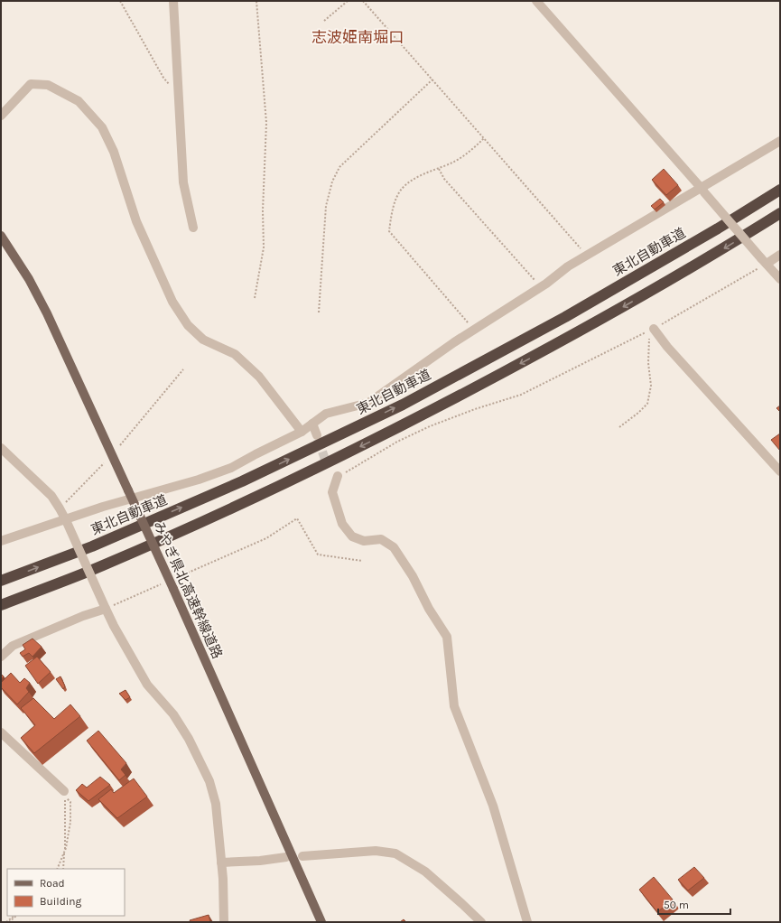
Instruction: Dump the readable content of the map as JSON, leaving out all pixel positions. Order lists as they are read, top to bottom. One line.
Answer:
{"streets":{"highway":["東北自動車道"],"main road":["みやぎ県北高速幹線道路"]},"districts":["志波姫南堀口"],"legend":["Road","Building"],"scale_bar":"50 m"}
